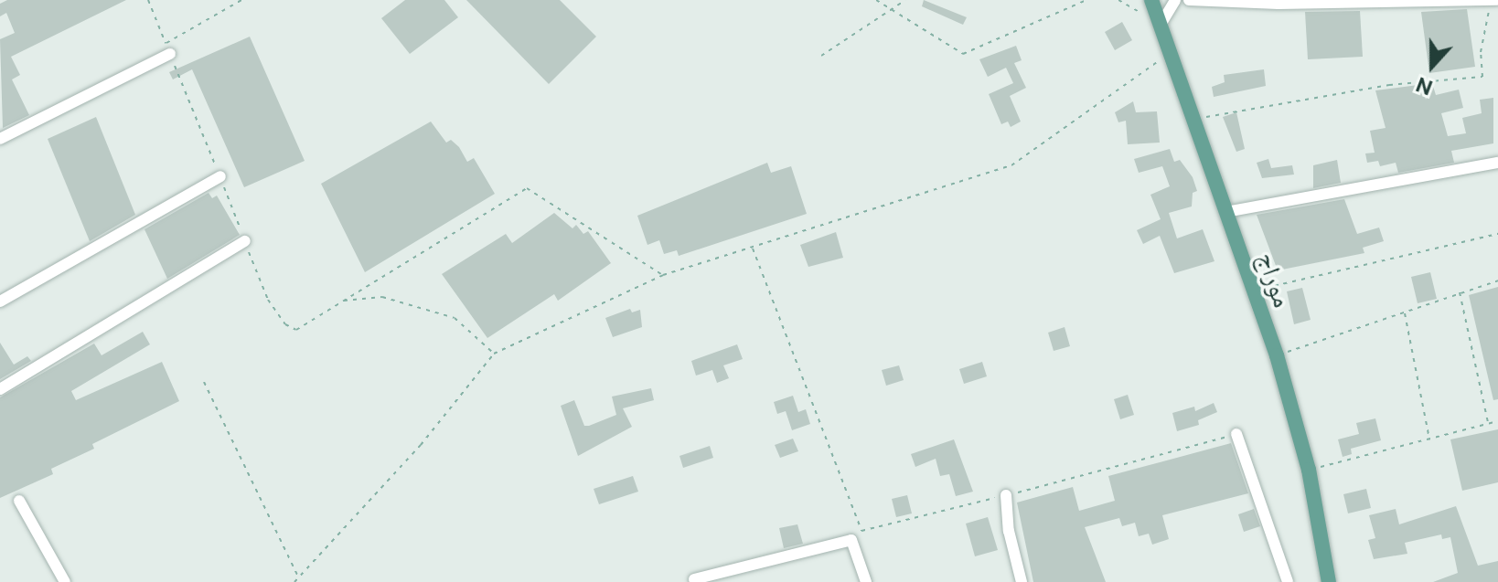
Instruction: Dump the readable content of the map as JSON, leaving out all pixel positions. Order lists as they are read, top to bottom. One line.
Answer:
{"streets":{"main road":["موراج"]},"north":"bottom"}
